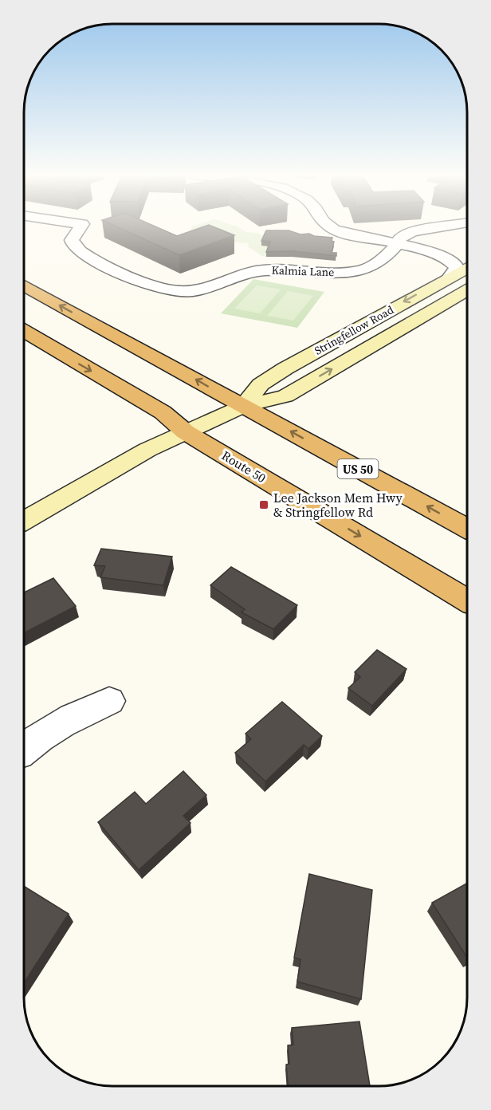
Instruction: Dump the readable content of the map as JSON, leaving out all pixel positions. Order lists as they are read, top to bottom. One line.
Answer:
{"streets":{"highway":["Route 50","US 50"],"main road":["Stringfellow Road"],"street":["Kalmia Lane"]},"crossings":[["Stringfellow Road","Route 50"],["Stringfellow Road","US 50"]],"places":{"transit":["Lee Jackson Mem Hwy & Stringfellow Rd"]}}
